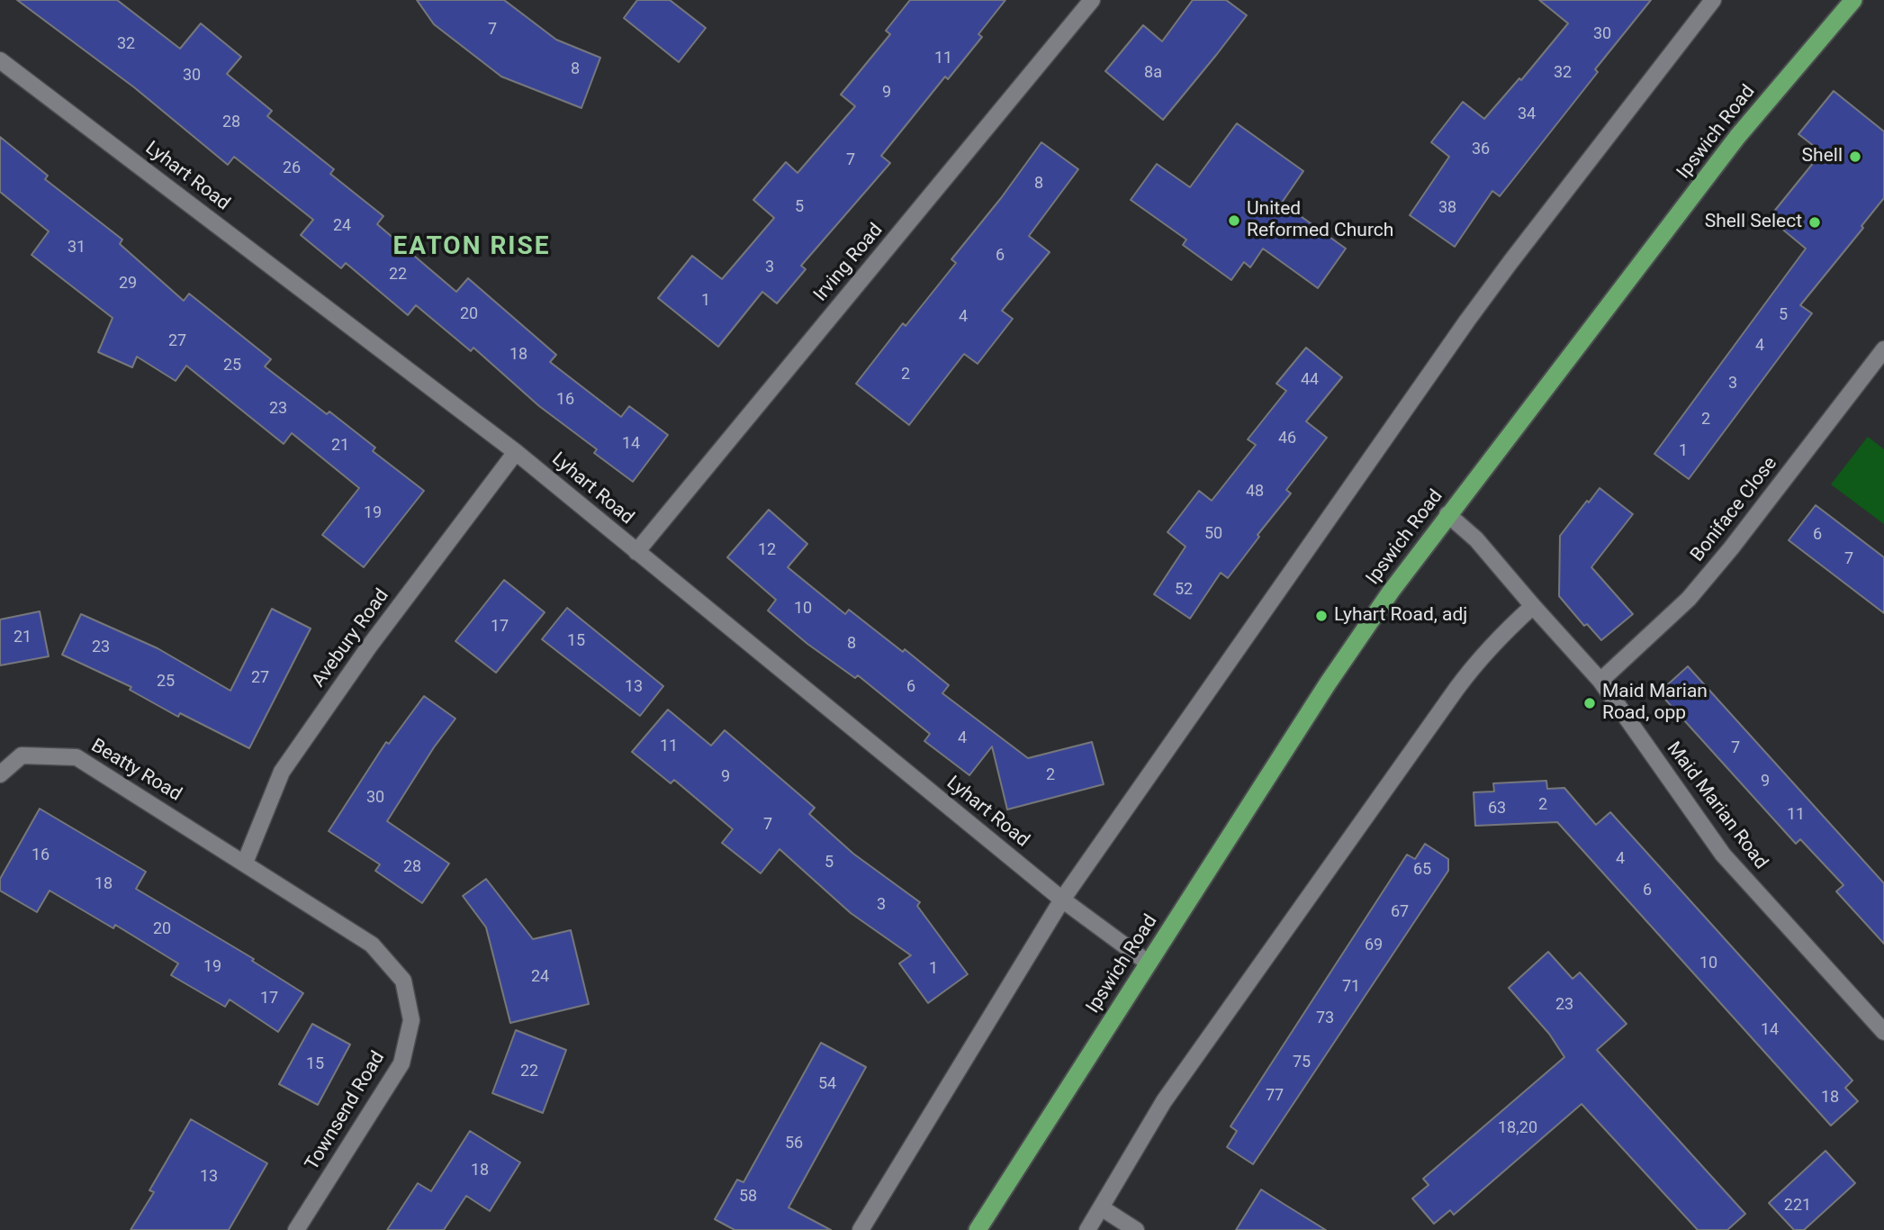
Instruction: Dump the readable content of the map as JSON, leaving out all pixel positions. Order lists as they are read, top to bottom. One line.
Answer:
{"streets":{"highway":["Ipswich Road"],"street":["Lyhart Road","Irving Road","Boniface Close","Avebury Road","Beatty Road","Maid Marian Road","Townsend Road"]},"crossings":[["Ipswich Road","Lyhart Road"],["Ipswich Road","Maid Marian Road"],["Lyhart Road","Irving Road"],["Lyhart Road","Avebury Road"],["Boniface Close","Maid Marian Road"],["Avebury Road","Beatty Road"],["Avebury Road","Townsend Road"],["Beatty Road","Townsend Road"]],"districts":["EATON RISE"],"places":["Shell","United Reformed Church","Shell Select","Lyhart Road, adj","Maid Marian Road, opp"],"house_numbers":["7","30","32","11","8","8a","32","30","9","34","28","36","7","26","8","5","38","24","31","6","3","22","29","1","20","5","4","27","4","18","25","2","44","3","16","23","2","46","14","21","1","48","19","50","6","12","7","52","10","17","21","15","8","23","27","25","13","6","4","11","7","2","9","9","30","2","63","11","7","16","4","5","28","65","18","6","3","67","20","69","10","19","1","24","71","17","23","73","14","75","15","22","54","77","18","18,20","56","18","13","58","221"]}
